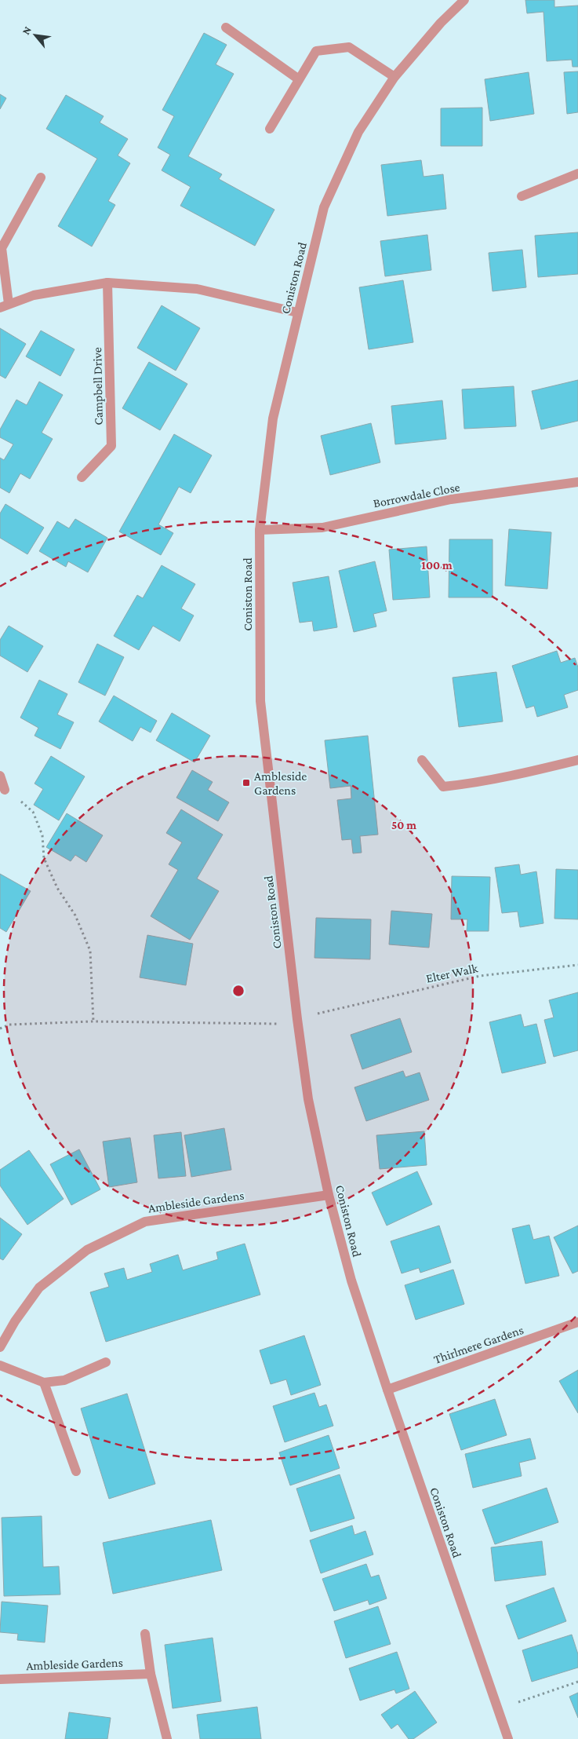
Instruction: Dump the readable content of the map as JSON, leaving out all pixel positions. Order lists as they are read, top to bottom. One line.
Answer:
{"streets":{"street":["Coniston Road","Campbell Drive","Borrowdale Close","Ambleside Gardens","Thirlmere Gardens"],"path":["Elter Walk"]},"crossings":[["Coniston Road","Borrowdale Close"],["Coniston Road","Ambleside Gardens"],["Coniston Road","Thirlmere Gardens"]],"places":{"transit":["Ambleside Gardens"]},"north":"top left","rings":["100 m","50 m"]}
